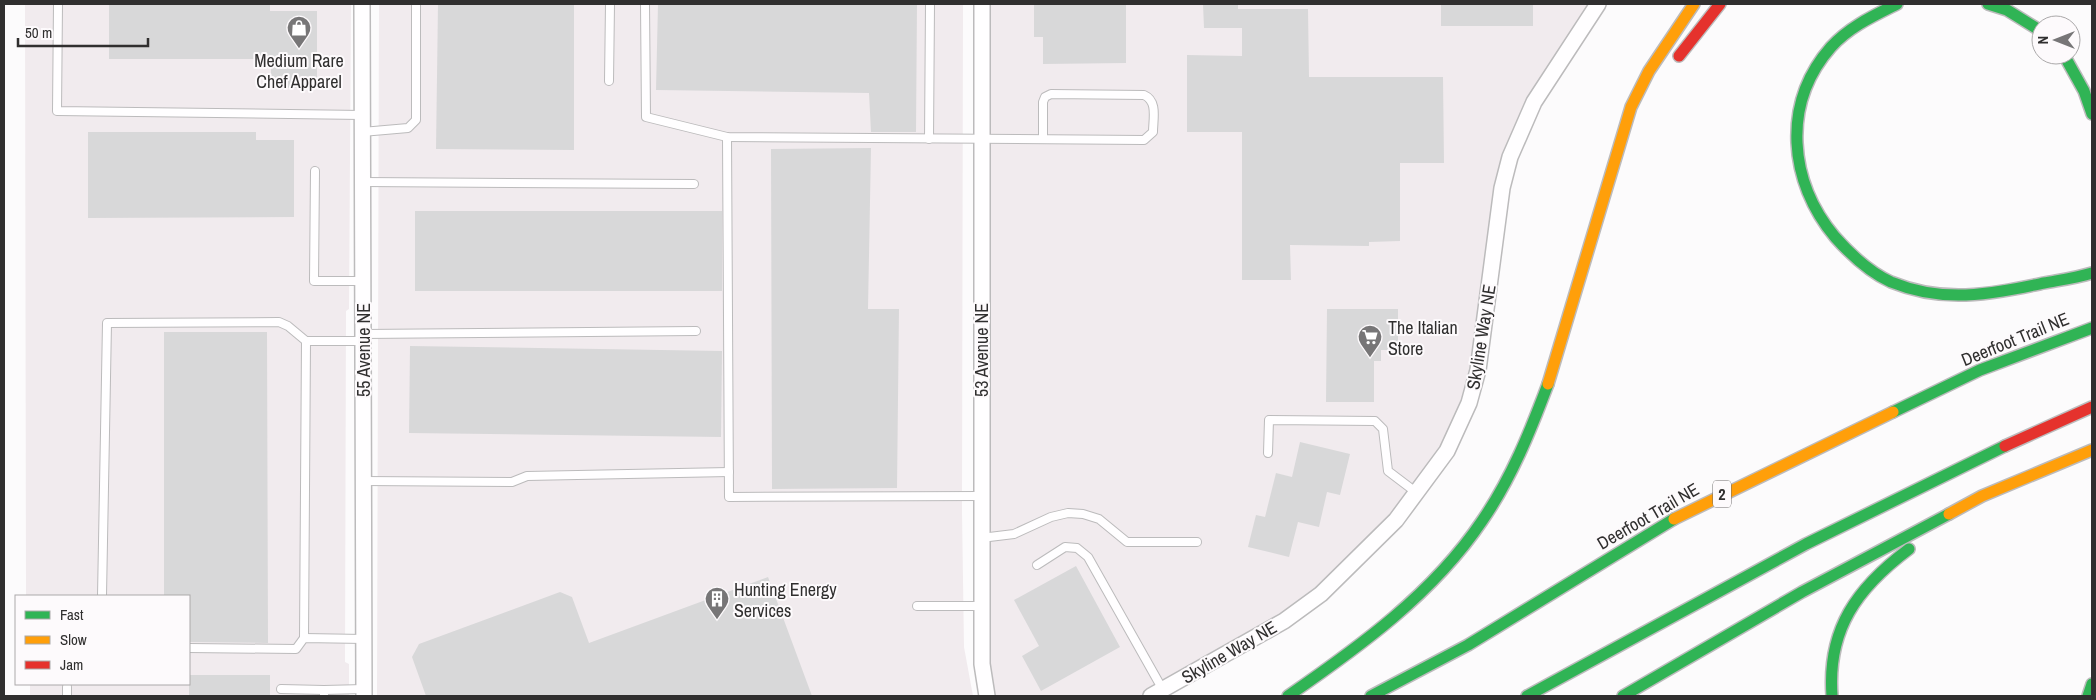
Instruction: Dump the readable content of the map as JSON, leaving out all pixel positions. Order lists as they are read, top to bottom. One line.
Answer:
{"streets":{"highway":["Deerfoot Trail NE","2"],"street":["Skyline Way NE","55 Avenue NE","53 Avenue NE"]},"places":{"shop":["Medium Rare Chef Apparel"],"supermarket":["The Italian Store"],"building":["Hunting Energy Services"]},"legend":["Fast","Slow","Jam"],"scale_bar":"50 m","north":"left"}
